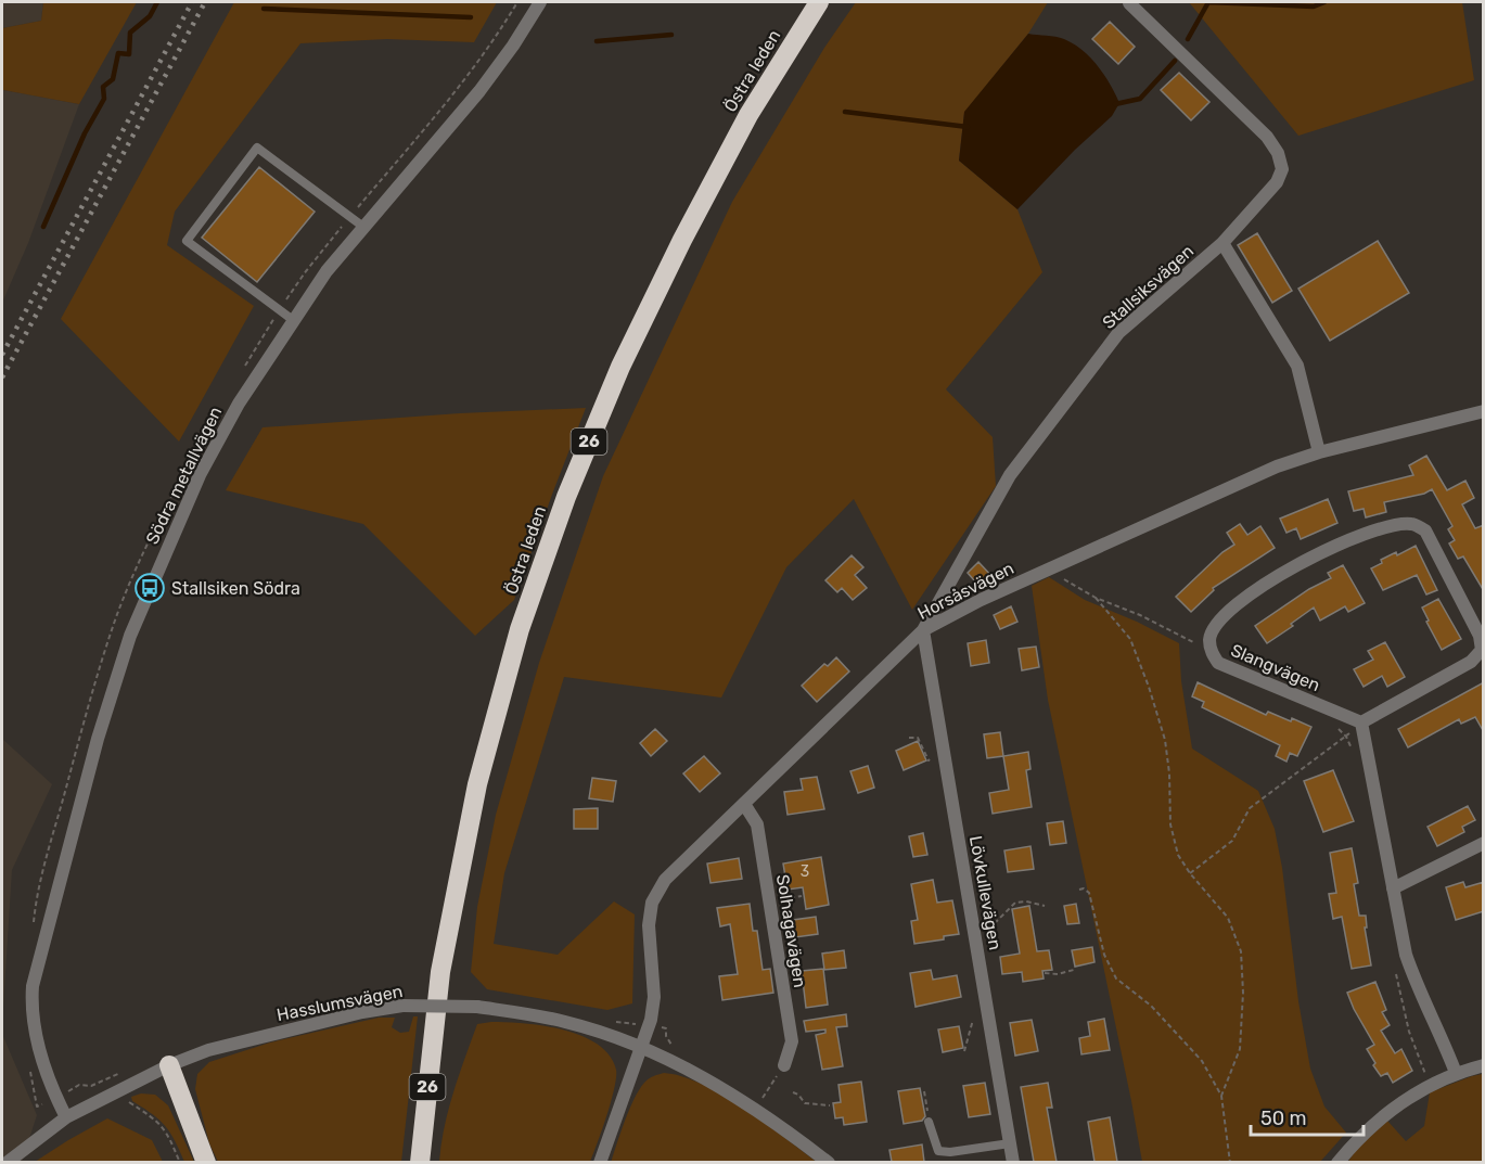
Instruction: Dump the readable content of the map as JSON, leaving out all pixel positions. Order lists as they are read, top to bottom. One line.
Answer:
{"streets":{"highway":["Östra leden","26"],"street":["Stallsiksvägen","Södra metallvägen","Horsåsvägen","Slangvägen","Lövkullevägen","Solhagavägen","Hasslumsvägen"]},"crossings":[["Stallsiksvägen","Horsåsvägen"],["Stallsiksvägen","Lövkullevägen"],["Södra metallvägen","Hasslumsvägen"],["Horsåsvägen","Lövkullevägen"],["Horsåsvägen","Solhagavägen"],["Horsåsvägen","Hasslumsvägen"]],"places":{"bus stop":["Stallsiken Södra"]},"house_numbers":["3"],"scale_bar":"50 m"}
